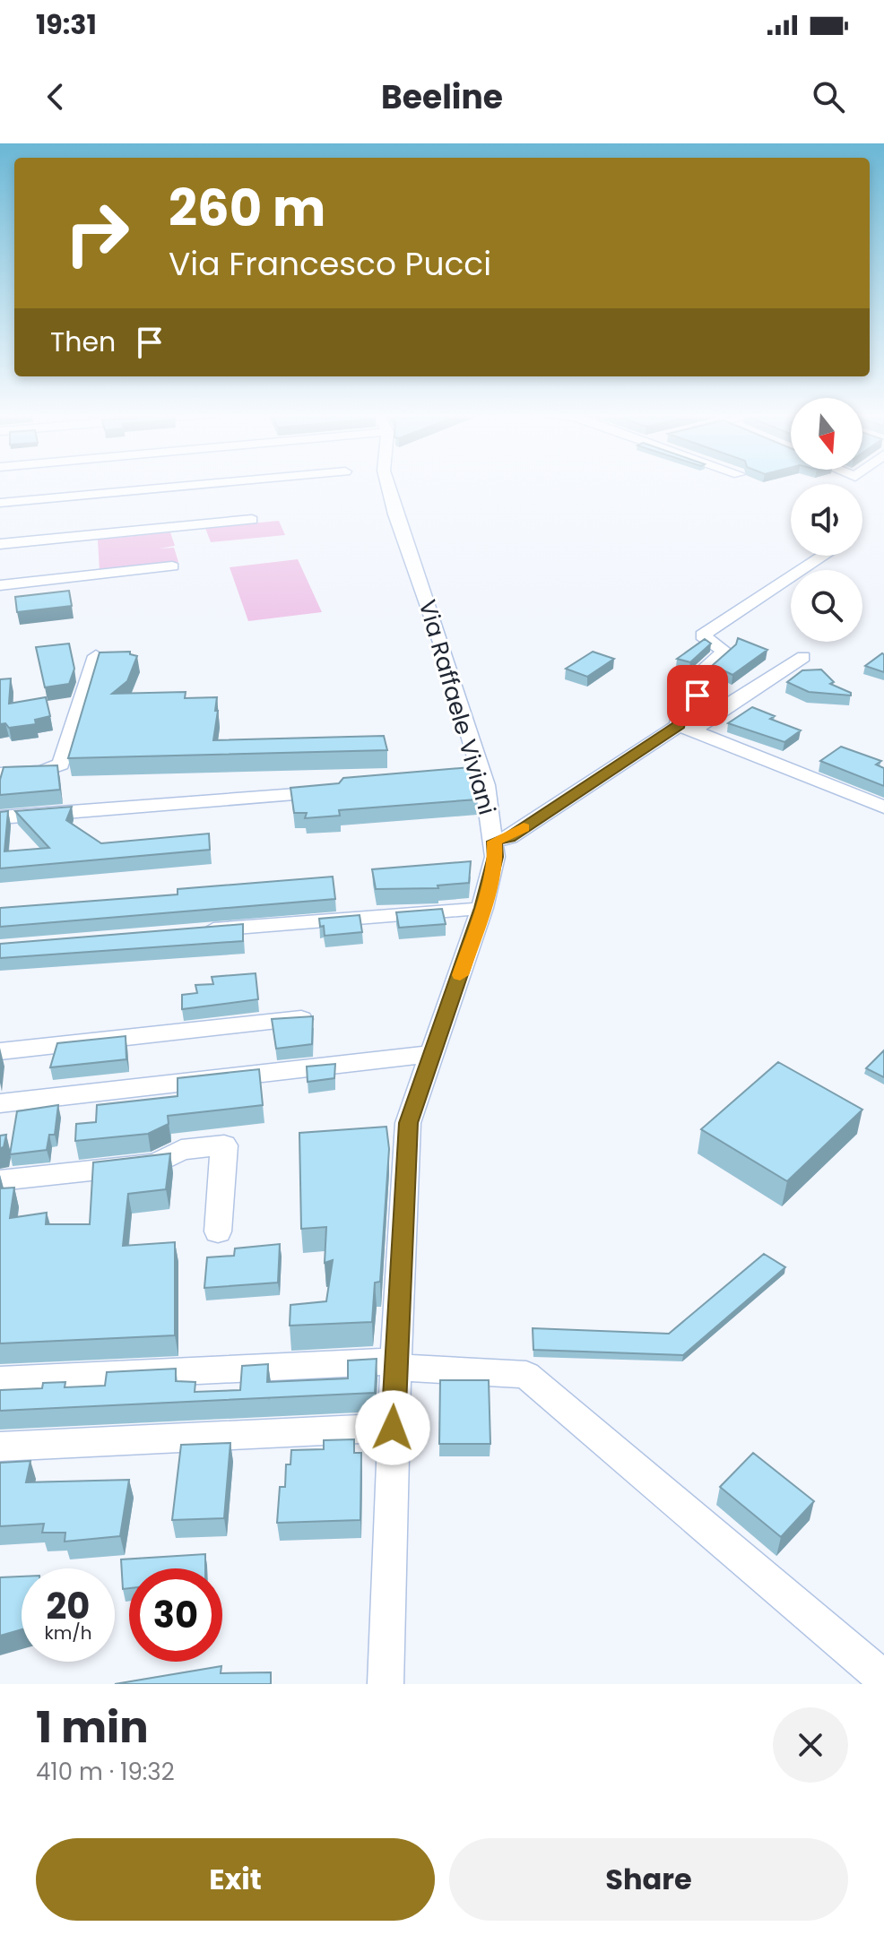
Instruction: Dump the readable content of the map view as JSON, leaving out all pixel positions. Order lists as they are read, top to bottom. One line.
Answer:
{"streets":{"street":["Via Raffaele Viviani"]},"north":"bottom","page":{"status":"19:31","header":"Beeline","turn":["260 m","Via Francesco Pucci"],"then":"Then","speed":"20 km/h","limit":"30","heading":["1 min","410 m · 19:32"],"buttons":["Exit","Share"]}}
